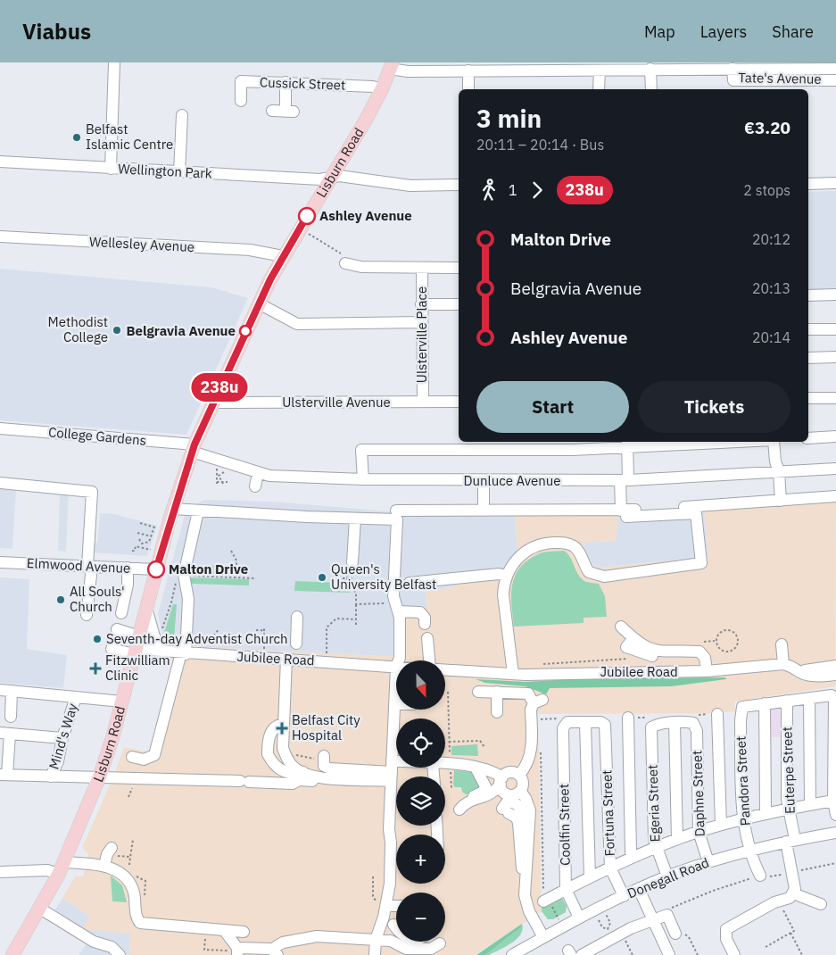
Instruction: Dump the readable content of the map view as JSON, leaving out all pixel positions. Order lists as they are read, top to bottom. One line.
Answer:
{"streets":{"main road":["Lisburn Road"],"street":["Tate's Avenue","Cussick Street","Wellington Park","Wellesley Avenue","Ulsterville Place","Ulsterville Avenue","College Gardens","Dunluce Avenue","Elmwood Avenue","Jubilee Road","Mind's Way","Euterpe Street","Pandora Street","Daphne Street","Egeria Street","Fortuna Street","Coolfin Street","Donegall Road"]},"crossings":[["Tate's Avenue","Lisburn Road"],["Cussick Street","Lisburn Road"],["Lisburn Road","Wellington Park"],["Lisburn Road","Wellesley Avenue"],["Lisburn Road","Ulsterville Avenue"],["Lisburn Road","College Gardens"],["Lisburn Road","Dunluce Avenue"],["Lisburn Road","Elmwood Avenue"],["Lisburn Road","Jubilee Road"],["Ulsterville Place","Ulsterville Avenue"],["College Gardens","Dunluce Avenue"],["Euterpe Street","Donegall Road"],["Pandora Street","Donegall Road"],["Daphne Street","Egeria Street"],["Daphne Street","Donegall Road"],["Egeria Street","Donegall Road"],["Fortuna Street","Donegall Road"],["Coolfin Street","Donegall Road"]],"places":{"other":["Belfast Islamic Centre","Ashley Avenue","Methodist College","Belgravia Avenue","Malton Drive","Queen's University Belfast","All Souls' Church","Seventh-day Adventist Church"],"health":["Fitzwilliam Clinic","Belfast City Hospital"]},"lines":["bus line 238u"],"north":"bottom","page":{"header":"Viabus","nav":["Map","Layers","Share"],"on_map":"238u","heading":["3 min","20:11 – 20:14 · Bus","€3.20"],"legs":["1","238u","2 stops"],"list":[{"name":"Malton Drive","value":"20:12"},{"name":"Belgravia Avenue","value":"20:13"},{"name":"Ashley Avenue","value":"20:14"}],"buttons":["Start","Tickets"],"map_buttons":["+","−"]}}
